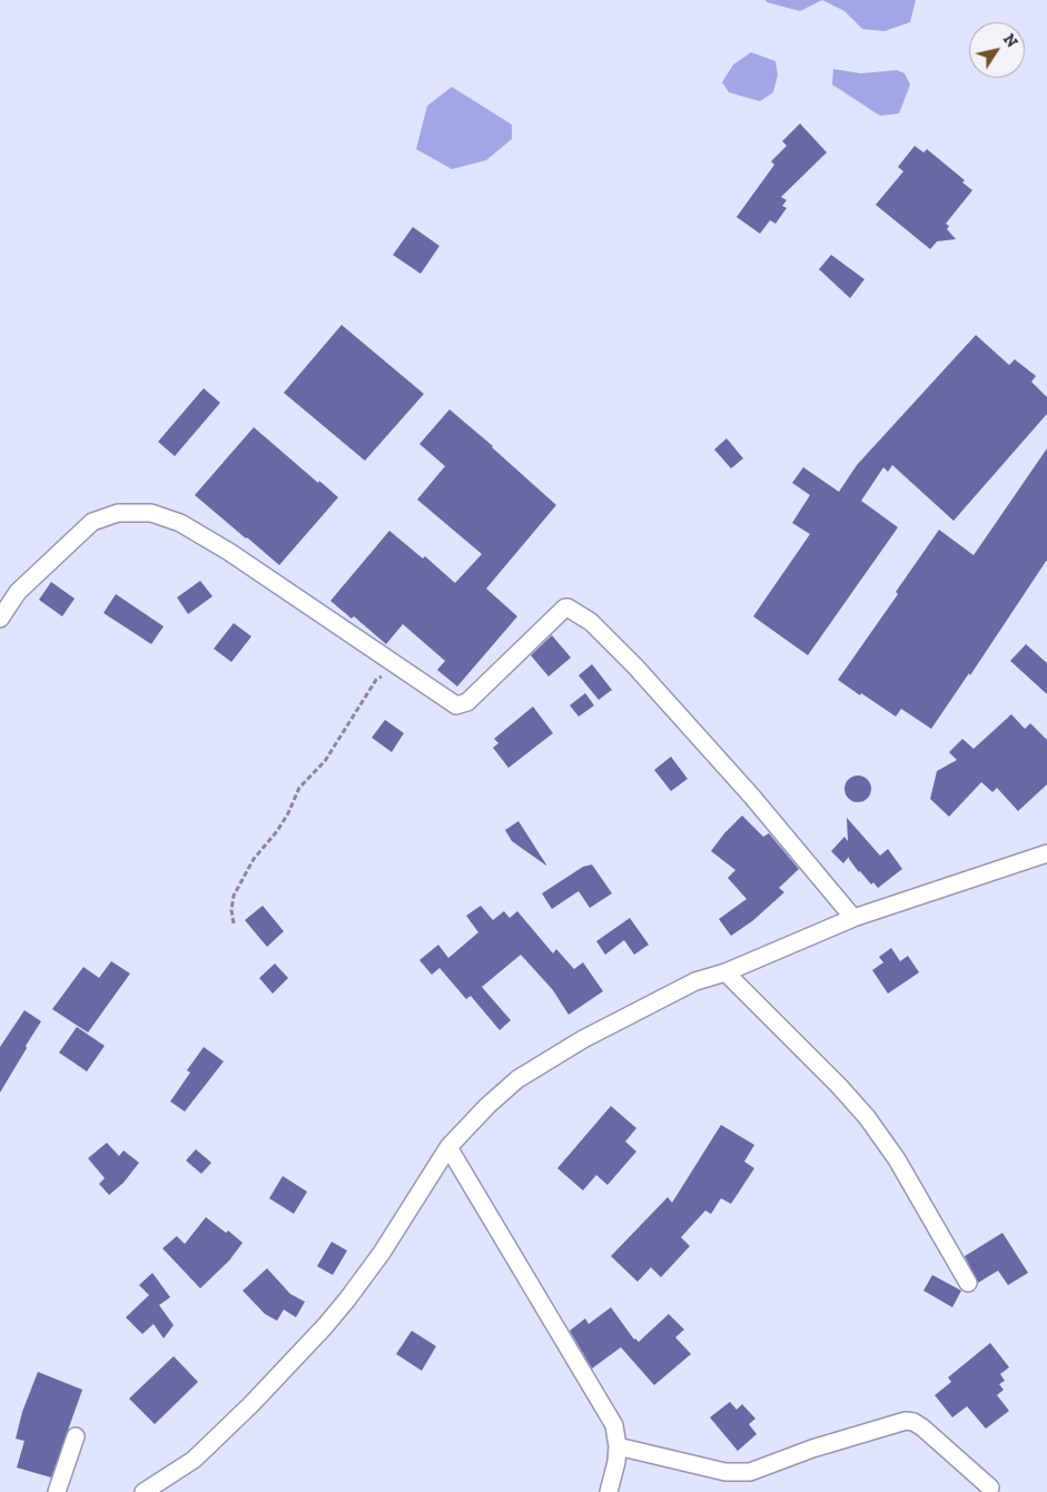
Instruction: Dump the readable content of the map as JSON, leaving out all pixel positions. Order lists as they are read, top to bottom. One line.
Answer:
{"north":"top right"}
